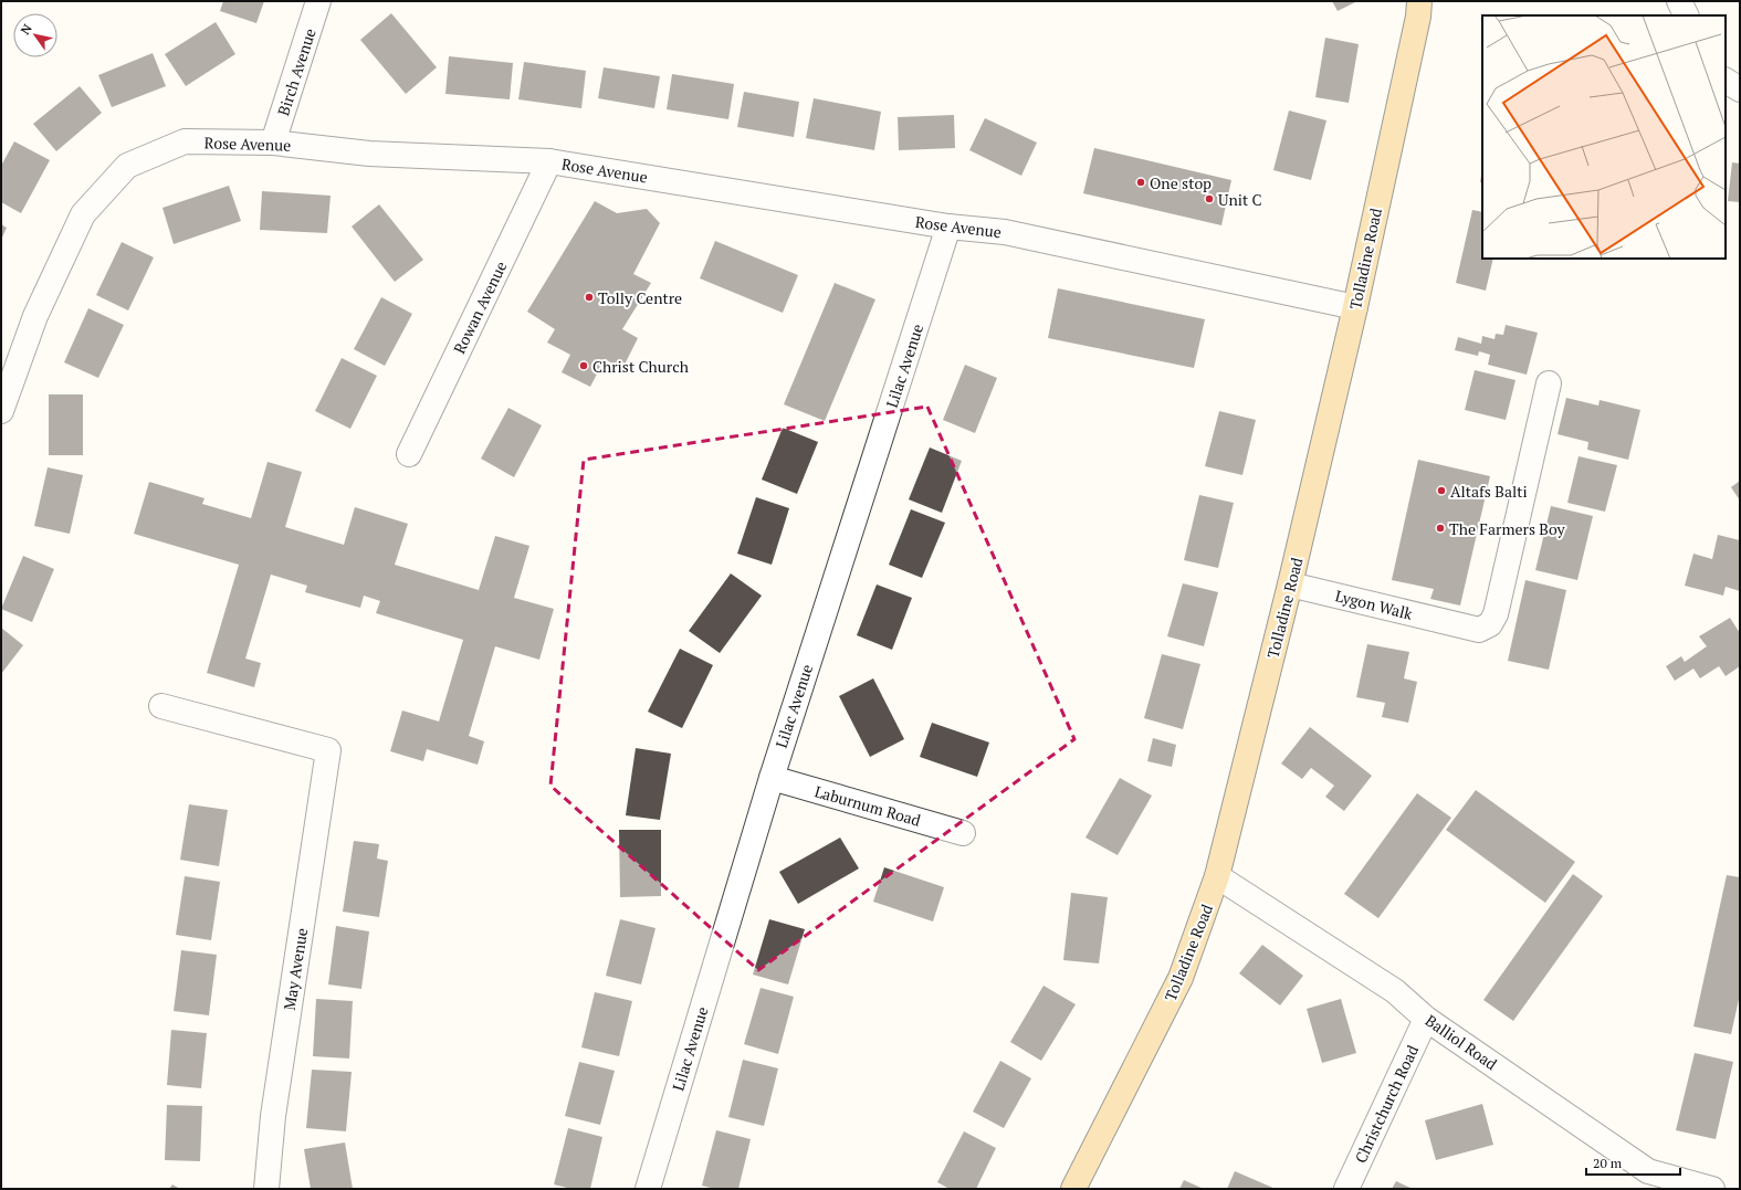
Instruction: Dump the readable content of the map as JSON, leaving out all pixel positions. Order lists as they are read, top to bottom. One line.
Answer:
{"streets":{"main road":["Tolladine Road"],"street":["Birch Avenue","Rose Avenue","Rowan Avenue","Lilac Avenue","Lygon Walk","Laburnum Road","May Avenue","Balliol Road","Christchurch Road"]},"crossings":[["Birch Avenue","Rose Avenue"],["Rose Avenue","Tolladine Road"],["Rose Avenue","Rowan Avenue"],["Rose Avenue","Lilac Avenue"],["Tolladine Road","Lygon Walk"],["Tolladine Road","Balliol Road"],["Lilac Avenue","Laburnum Road"],["Balliol Road","Christchurch Road"]],"places":["One stop","Unit C","Tolly Centre","Christ Church","Altafs Balti","The Farmers Boy"],"scale_bar":"20 m","north":"top left"}
